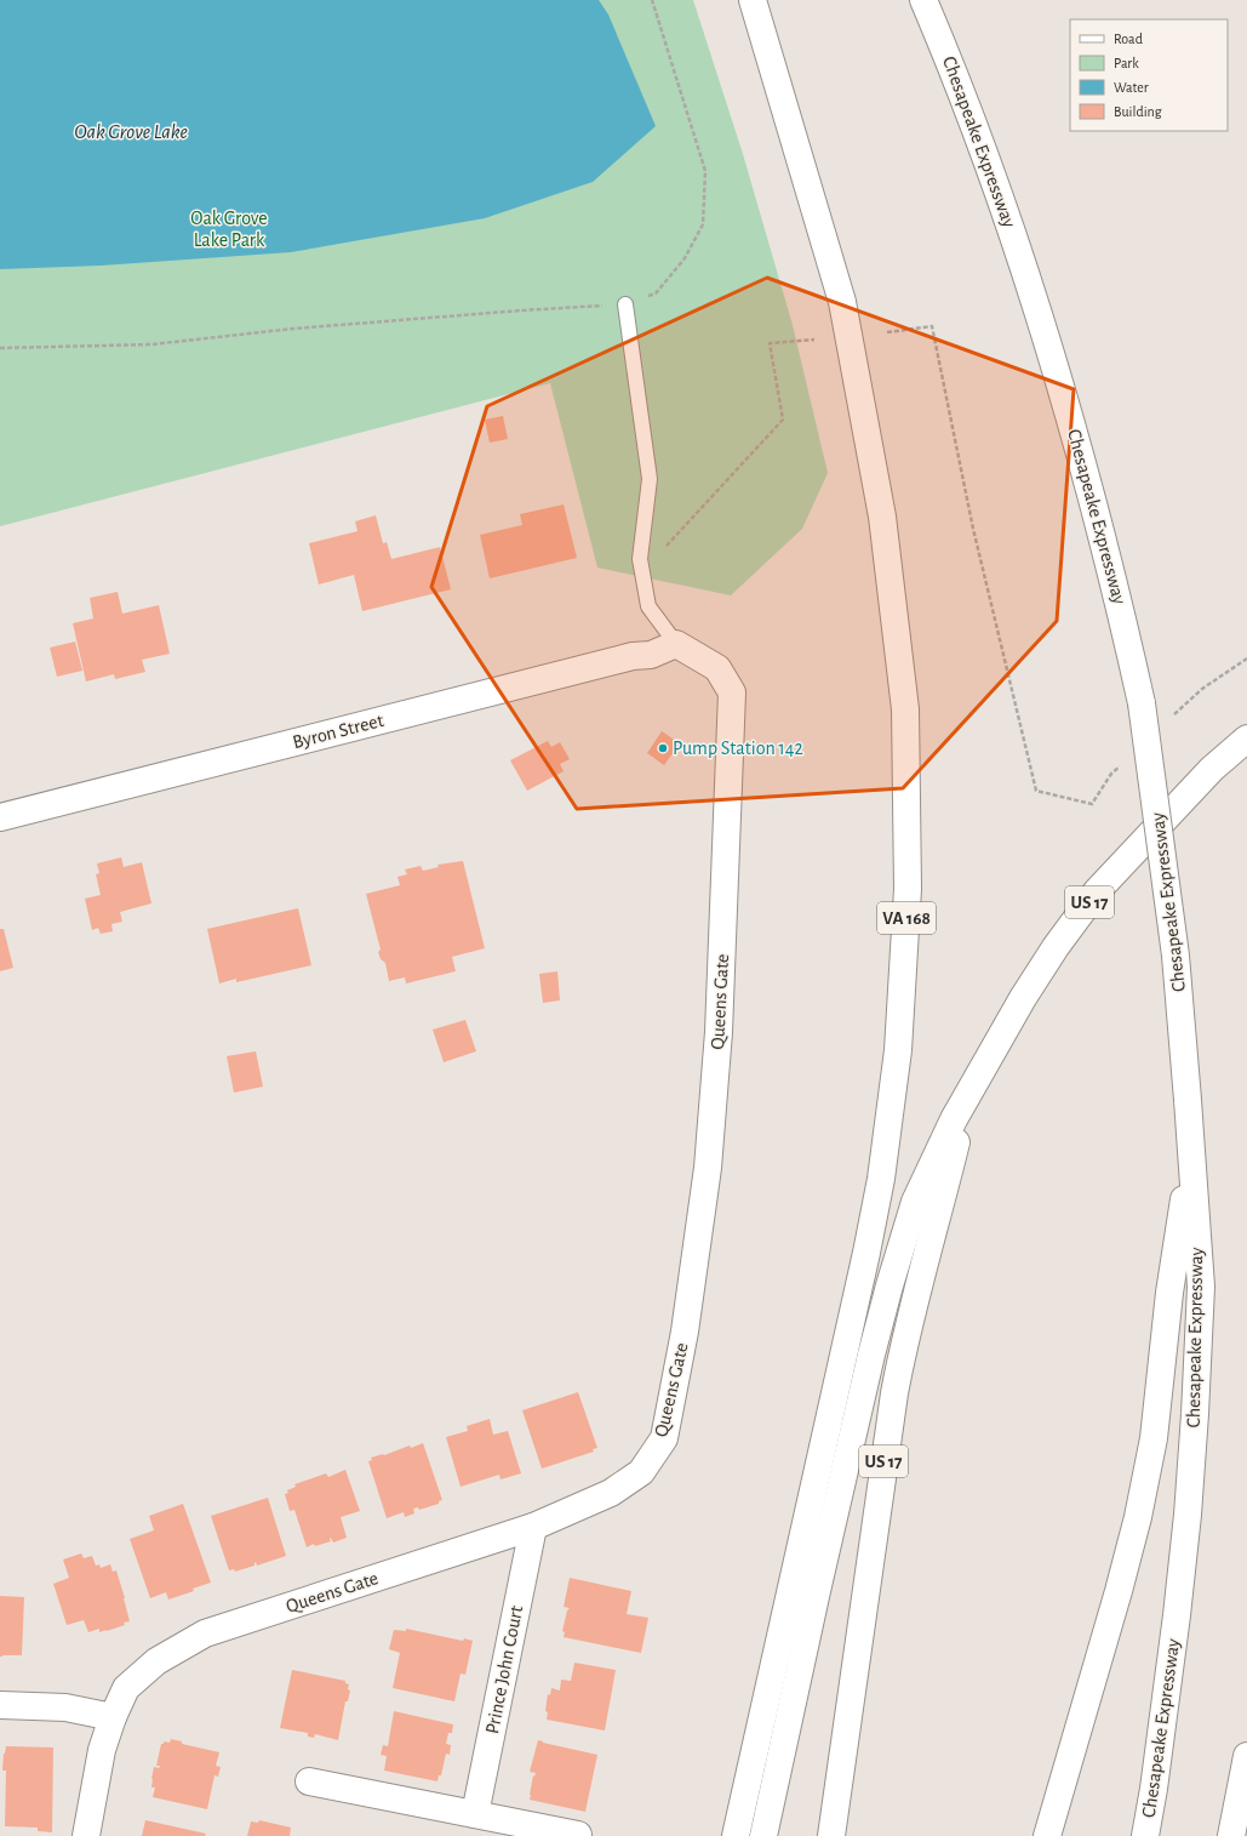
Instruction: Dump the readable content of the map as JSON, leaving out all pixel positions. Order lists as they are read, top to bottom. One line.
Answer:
{"streets":{"main road":["Chesapeake Expressway","Byron Street","US 17","VA 168","Queens Gate","Prince John Court"]},"crossings":[["Byron Street","Queens Gate"],["Queens Gate","Prince John Court"]],"water":["Oak Grove Lake"],"parks":["Oak Grove Lake Park"],"places":["Pump Station 142"],"legend":["Road","Park","Water","Building"]}
